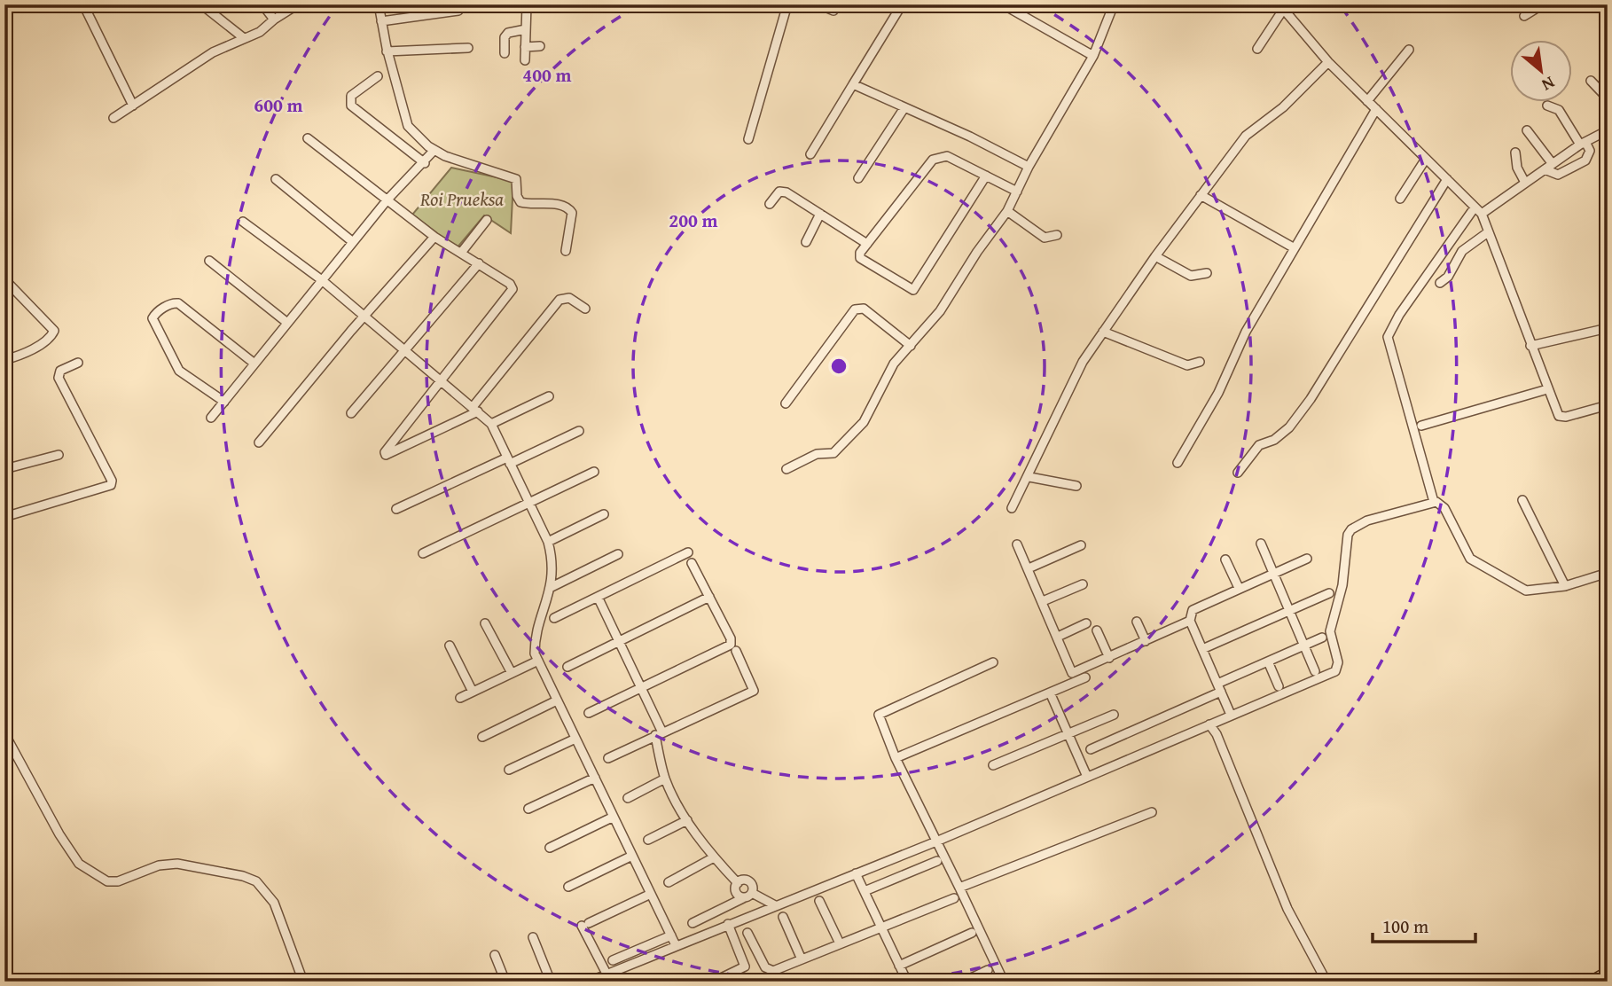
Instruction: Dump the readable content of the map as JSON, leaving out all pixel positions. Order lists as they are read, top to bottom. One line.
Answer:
{"parks":["Roi Prueksa"],"scale_bar":"100 m","north":"bottom right","rings":["400 m","600 m","200 m"]}
